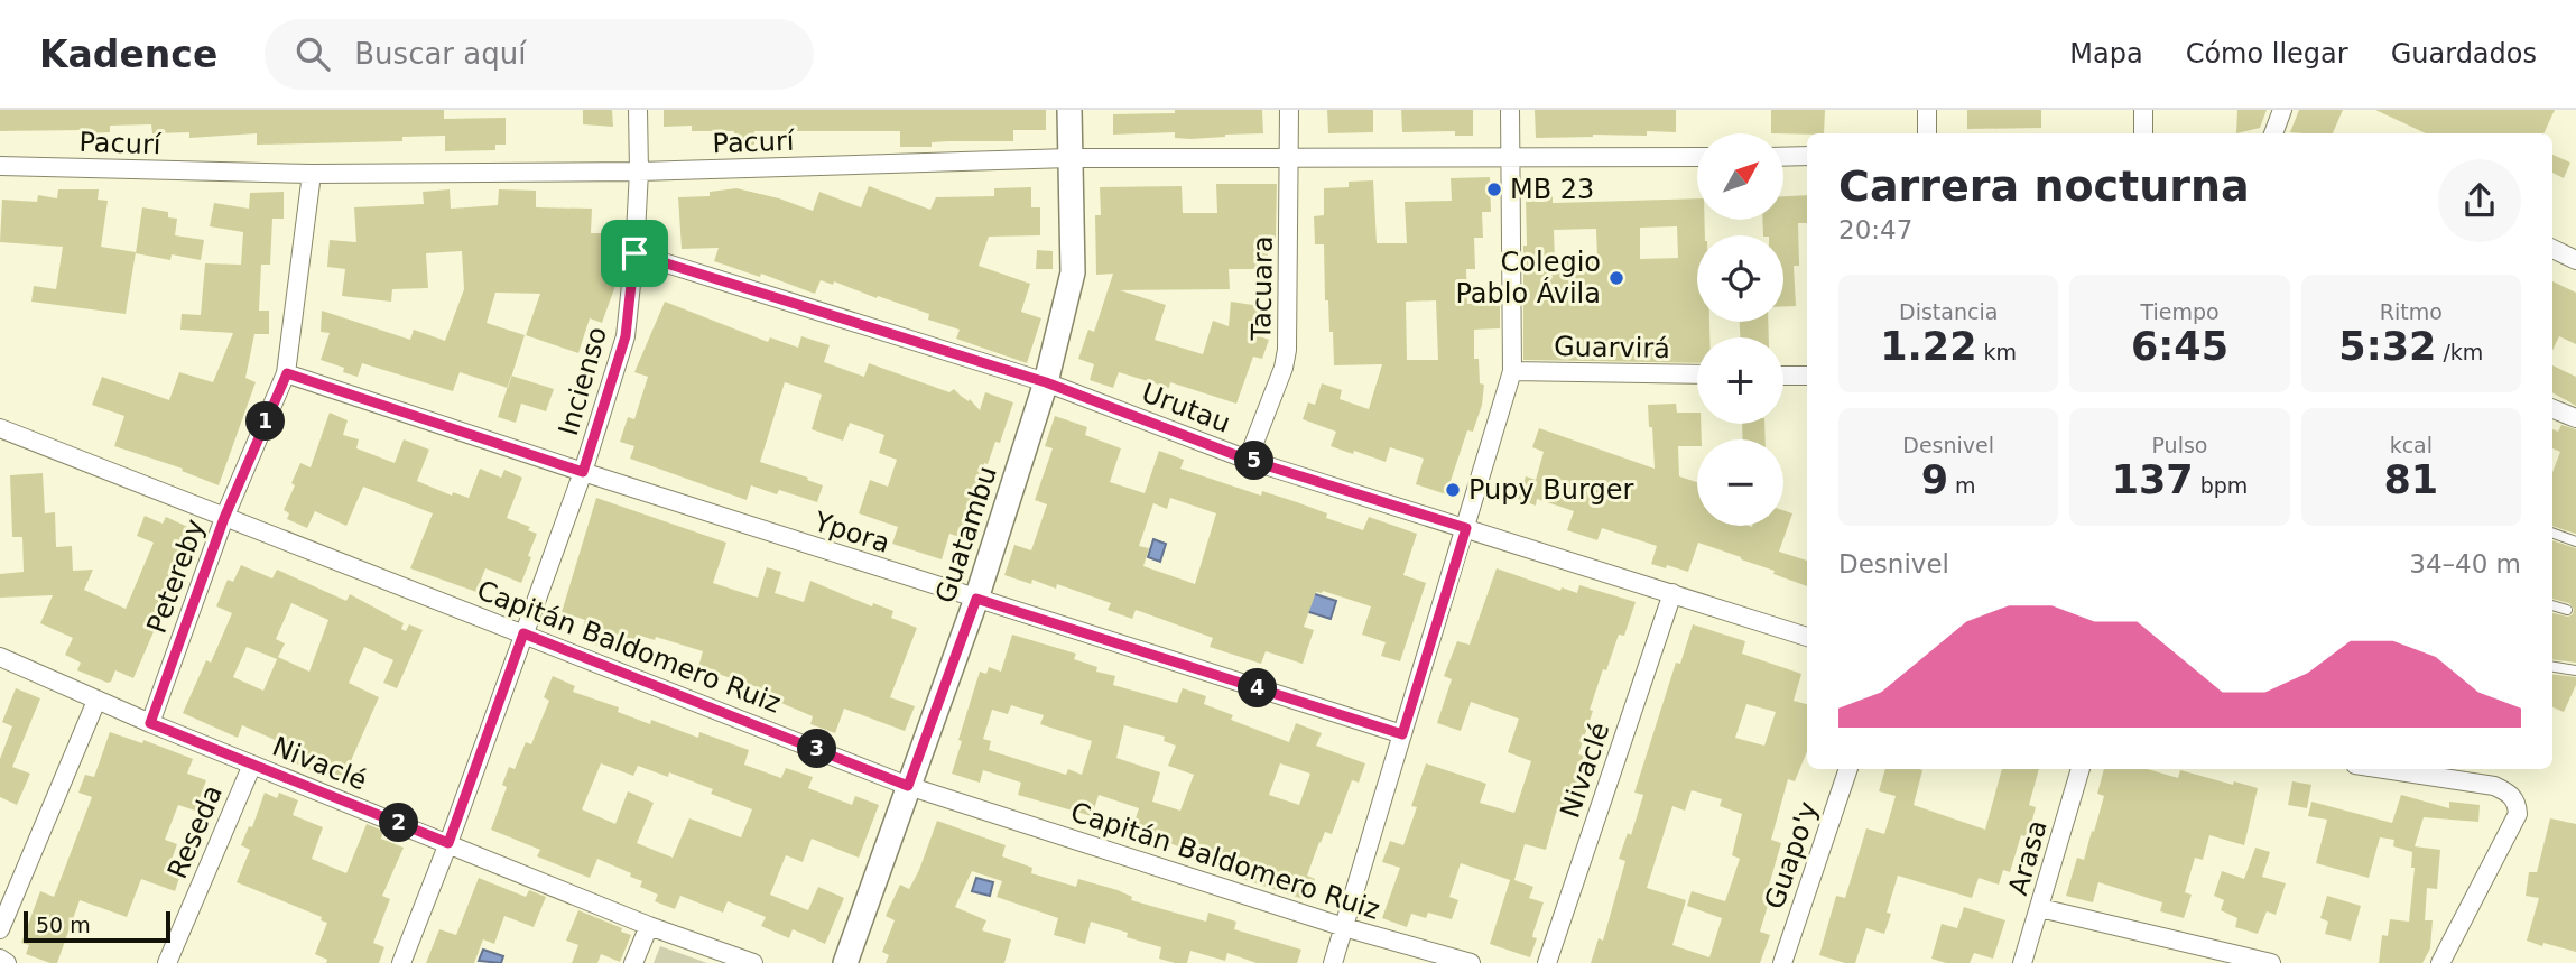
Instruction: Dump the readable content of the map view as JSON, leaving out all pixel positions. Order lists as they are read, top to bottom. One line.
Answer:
{"streets":{"street":["Pacurí","Tacuara","Guarvirá","Incienso","Urutau","Ypora","Guatambu","Petereby","Capitán Baldomero Ruiz","Nivaclé","Reseda","Guapo'y","Arasa"]},"crossings":[["Pacurí","Tacuara"],["Pacurí","Incienso"],["Pacurí","Guatambu"],["Pacurí","Petereby"],["Tacuara","Urutau"],["Incienso","Urutau"],["Incienso","Ypora"],["Incienso","Capitán Baldomero Ruiz"],["Incienso","Nivaclé"],["Urutau","Guatambu"],["Urutau","Nivaclé"],["Ypora","Guatambu"],["Ypora","Petereby"],["Guatambu","Capitán Baldomero Ruiz"],["Petereby","Capitán Baldomero Ruiz"],["Petereby","Nivaclé"],["Nivaclé","Reseda"]],"places":["MB 23","Colegio Pablo Ávila","Pupy Burger"],"scale_bar":"50 m","north":"top right","page":{"header":"Kadence","search":"Buscar aquí","nav":["Mapa","Cómo llegar","Guardados"],"map_buttons":["+","−"],"heading":["Carrera nocturna","20:47"],"stats":[["Distancia","1.22 km"],["Tiempo","6:45"],["Ritmo","5:32 /km"],["Desnivel","9 m"],["Pulso","137 bpm"],["kcal","81"]],"pins":["1","5","4","3","2"],"chart":["Desnivel","34–40 m"],"scale":"50 m"}}
